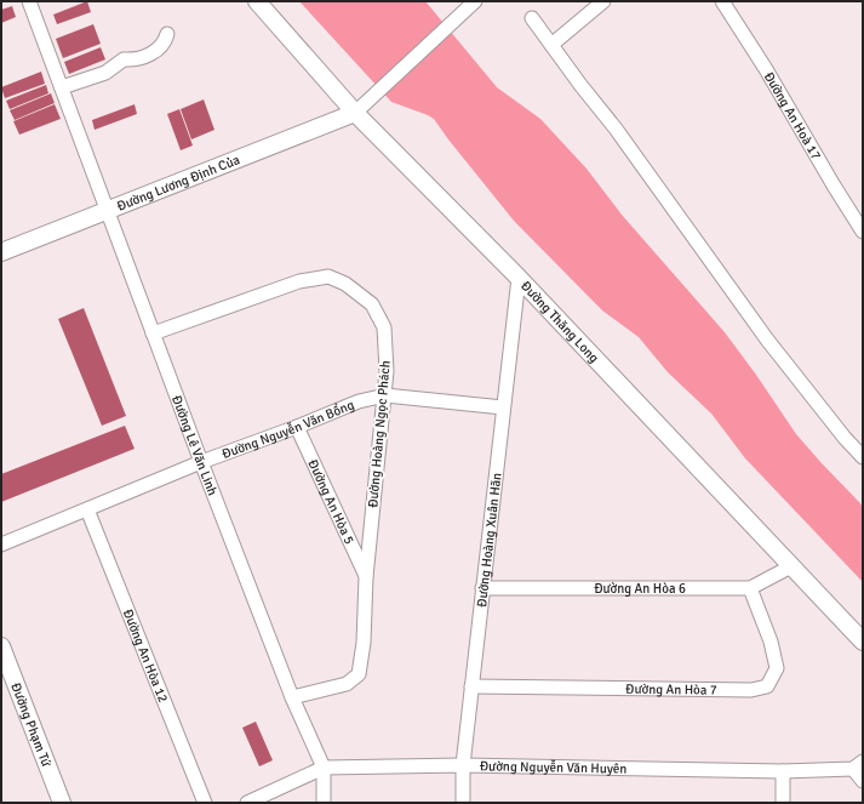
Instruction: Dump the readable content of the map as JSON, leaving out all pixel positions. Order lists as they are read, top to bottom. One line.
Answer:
{"streets":{"street":["Đường An Hoà 17","Đường Lương Định Của","Đường Thăng Long","Đường Nguyễn Văn Bổng","Đường Hoàng Ngọc Phách","Đường Lê Văn Linh","Đường An Hòa 5","Đường Hoàng Xuân Hãn","Đường An Hòa 6","Đường An Hòa 12","Đường An Hòa 7","Đường Phạm Tứ","Đường Nguyễn Văn Huyên"]},"crossings":[["Đường Lương Định Của","Đường Thăng Long"],["Đường Lương Định Của","Đường Lê Văn Linh"],["Đường Thăng Long","Đường Hoàng Xuân Hãn"],["Đường Thăng Long","Đường An Hòa 6"],["Đường Nguyễn Văn Bổng","Đường Hoàng Ngọc Phách"],["Đường Nguyễn Văn Bổng","Đường Lê Văn Linh"],["Đường Nguyễn Văn Bổng","Đường An Hòa 5"],["Đường Nguyễn Văn Bổng","Đường Hoàng Xuân Hãn"],["Đường Nguyễn Văn Bổng","Đường An Hòa 12"],["Đường Hoàng Ngọc Phách","Đường Lê Văn Linh"],["Đường Hoàng Ngọc Phách","Đường An Hòa 5"],["Đường Lê Văn Linh","Đường Nguyễn Văn Huyên"],["Đường Hoàng Xuân Hãn","Đường An Hòa 6"],["Đường Hoàng Xuân Hãn","Đường An Hòa 7"],["Đường Hoàng Xuân Hãn","Đường Nguyễn Văn Huyên"],["Đường An Hòa 6","Đường An Hòa 7"]]}
